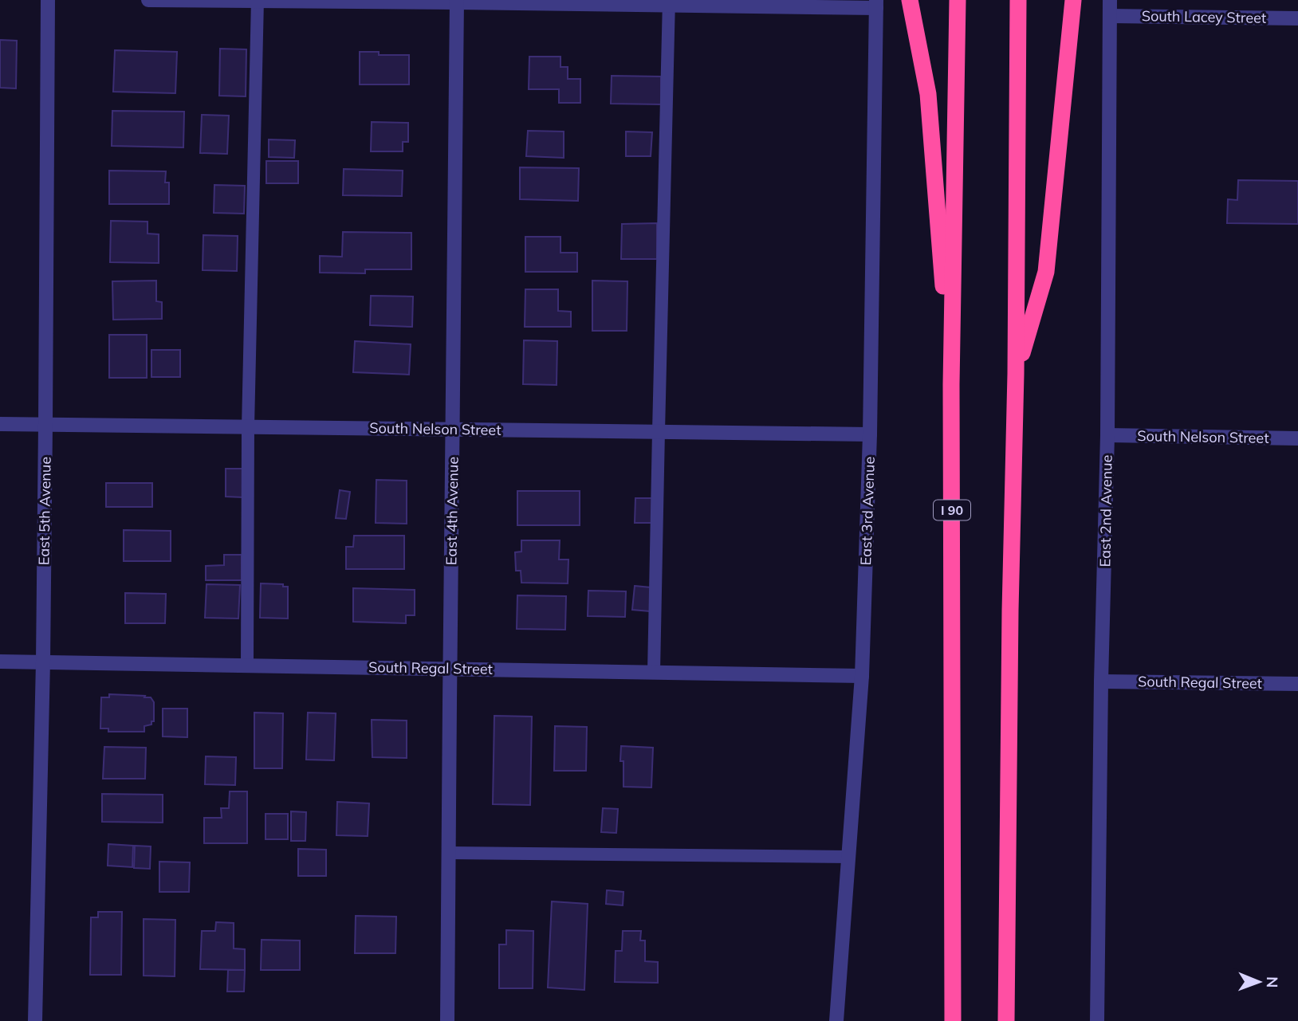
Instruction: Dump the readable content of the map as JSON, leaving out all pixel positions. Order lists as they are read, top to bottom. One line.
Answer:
{"streets":{"highway":["I 90"],"street":["South Lacey Street","South Nelson Street","East 5th Avenue","East 4th Avenue","East 3rd Avenue","East 2nd Avenue","South Regal Street"]},"crossings":[["South Lacey Street","East 2nd Avenue"],["South Nelson Street","East 5th Avenue"],["South Nelson Street","East 4th Avenue"],["South Nelson Street","East 3rd Avenue"],["South Nelson Street","East 2nd Avenue"],["East 5th Avenue","South Regal Street"],["East 4th Avenue","South Regal Street"],["East 3rd Avenue","South Regal Street"],["East 2nd Avenue","South Regal Street"]],"north":"right"}
